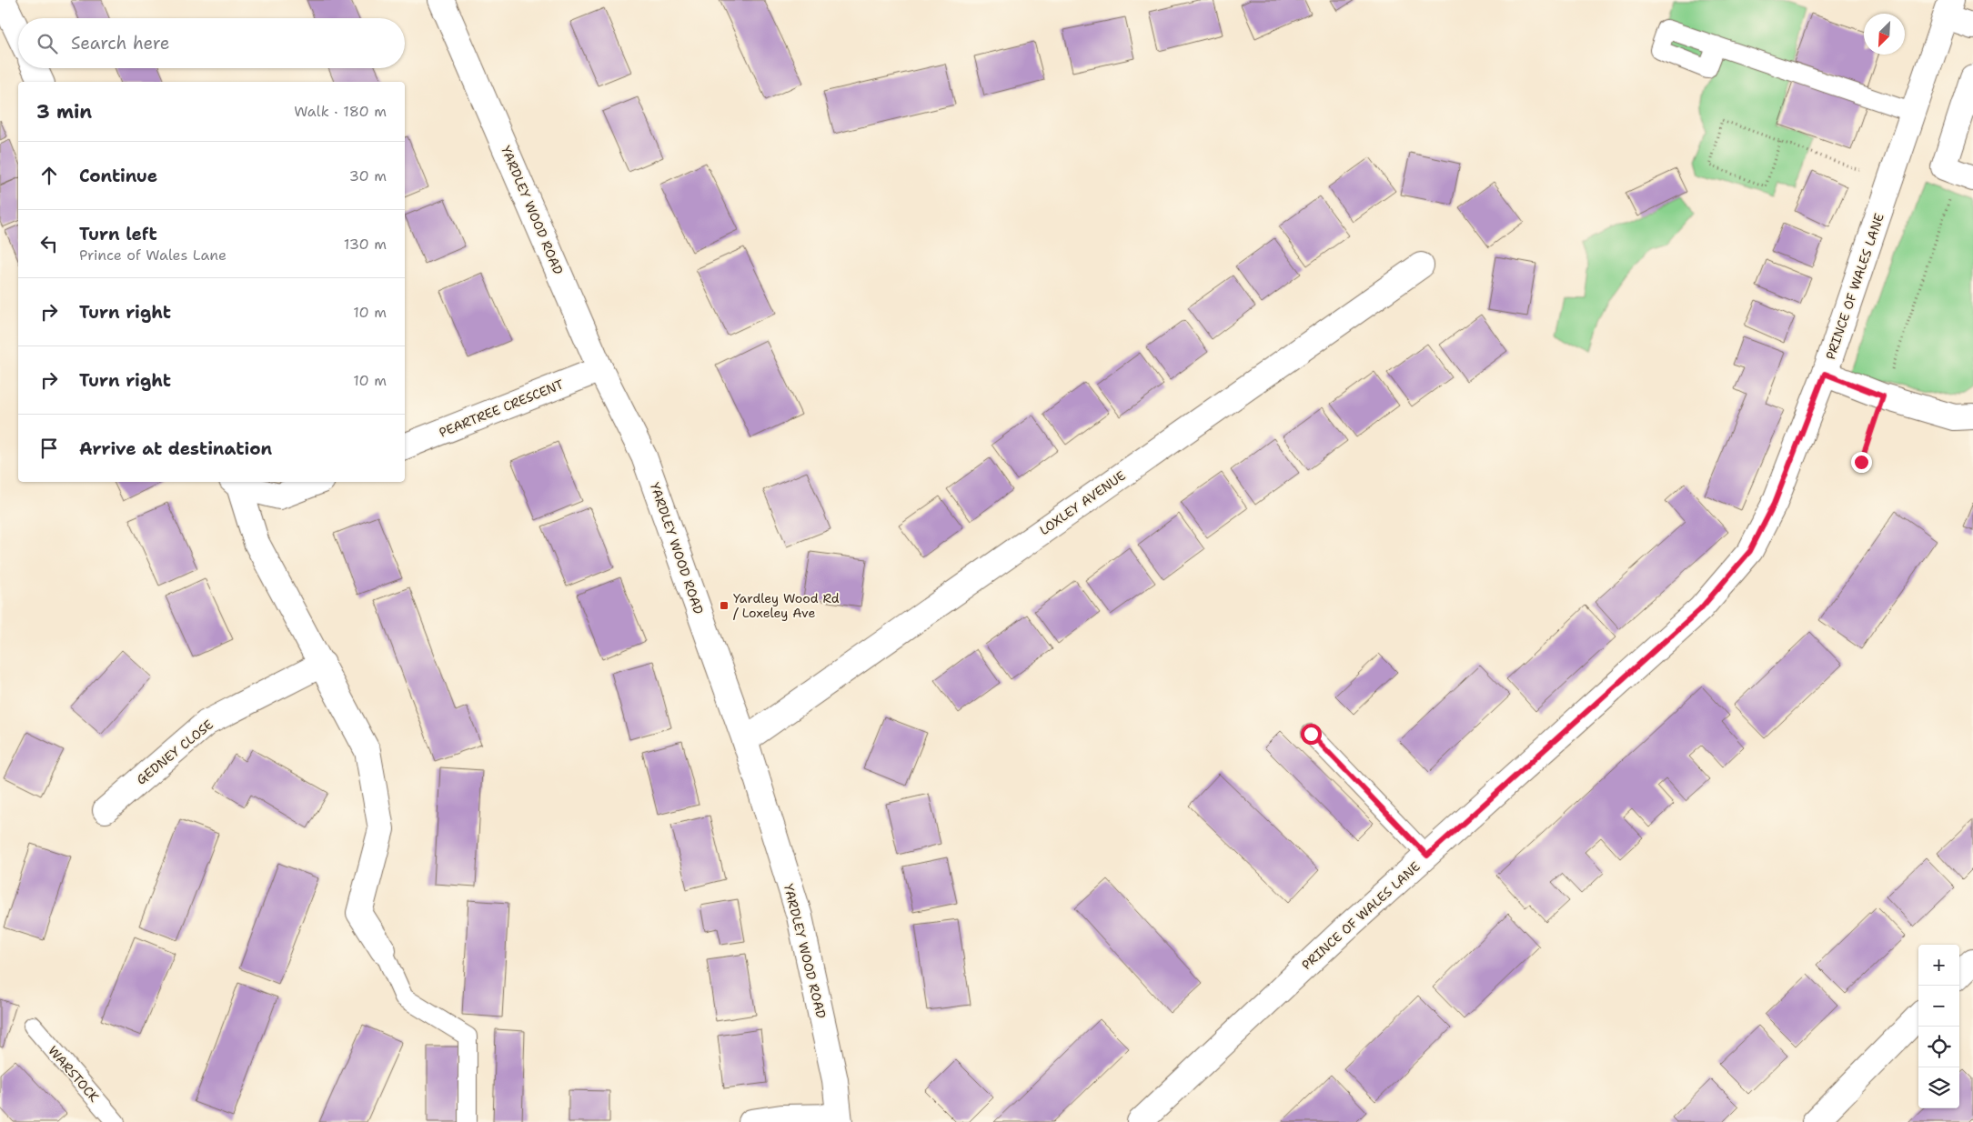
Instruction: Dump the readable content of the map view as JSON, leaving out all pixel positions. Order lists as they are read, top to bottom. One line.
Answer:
{"streets":{"street":["YARDLEY WOOD ROAD","PRINCE OF WALES LANE","PEARTREE CRESCENT","LOXLEY AVENUE","GEDNEY CLOSE"],"lane":["WARSTOCK"]},"crossings":[["YARDLEY WOOD ROAD","PEARTREE CRESCENT"],["YARDLEY WOOD ROAD","LOXLEY AVENUE"]],"places":{"transit":["Yardley Wood Rd / Loxeley Ave"]},"north":"bottom left","page":{"search":"Search here","heading":["3 min","Walk · 180 m"],"list":[["Continue","30 m"],["Turn left","Prince of Wales Lane","130 m"],["Turn right","10 m"],["Turn right","10 m"],"Arrive at destination"],"map_buttons":["+","−"]}}
